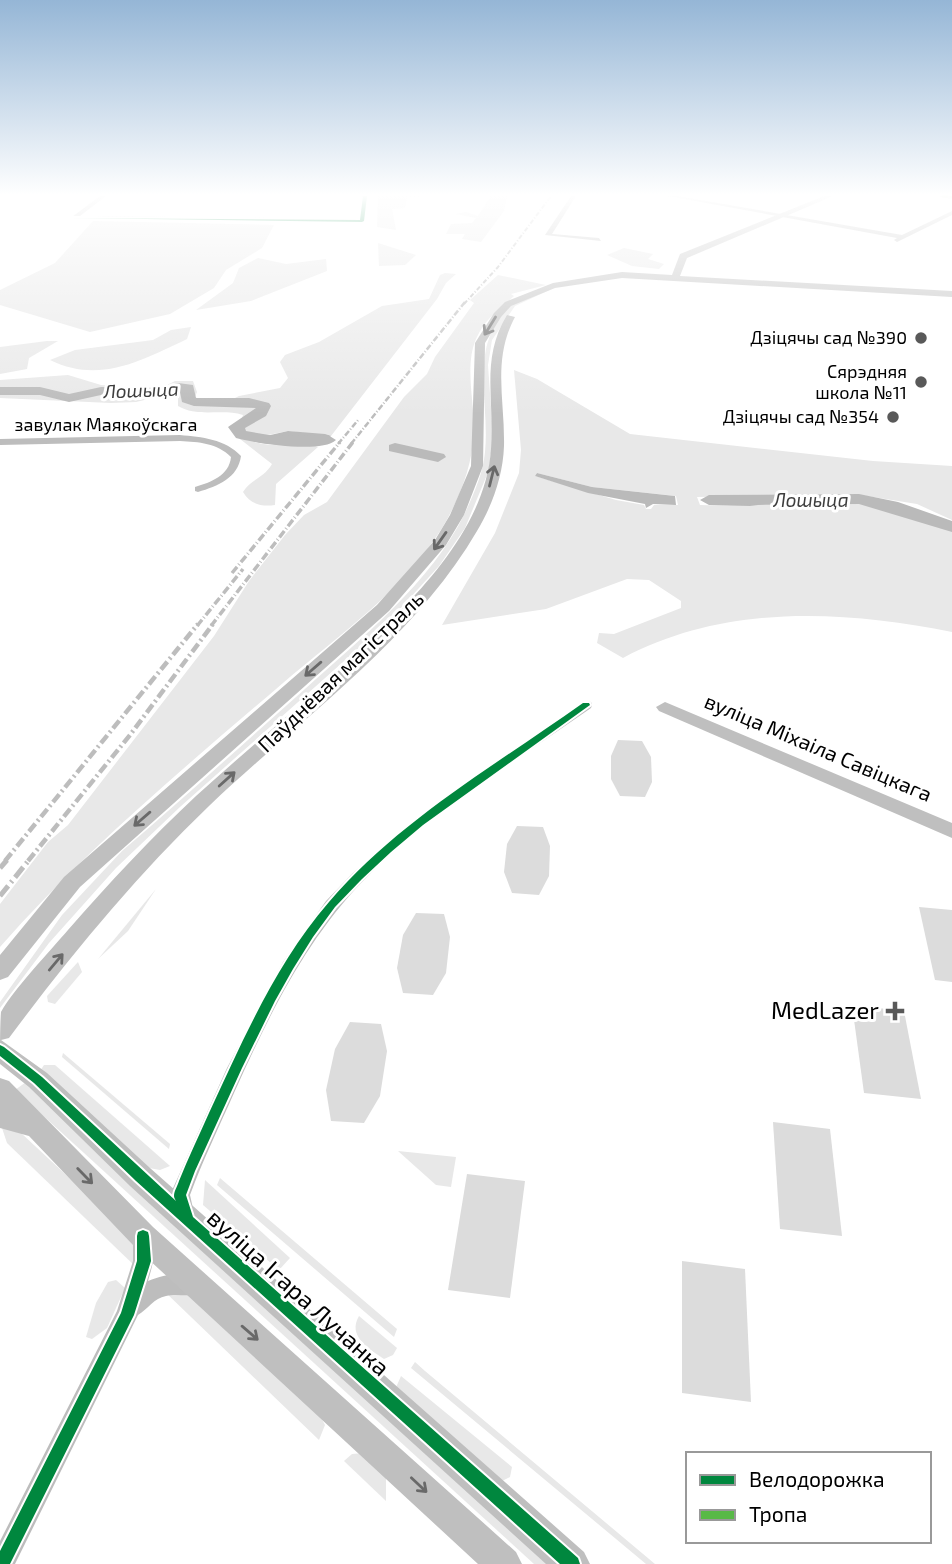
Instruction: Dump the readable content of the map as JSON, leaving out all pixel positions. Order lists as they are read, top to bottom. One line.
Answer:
{"streets":{"main road":["Паўднёвая магістраль","вуліца Міхаіла Савіцкага","вуліца Ігара Лучанка"],"street":["завулак Маякоўскага"]},"water":["Лошыца"],"places":{"other":["Дзіцячы сад №390","Сярэдняя школа №11","Дзіцячы сад №354"],"health":["MedLazer"]},"legend":["Велодорожка","Тропа"]}
